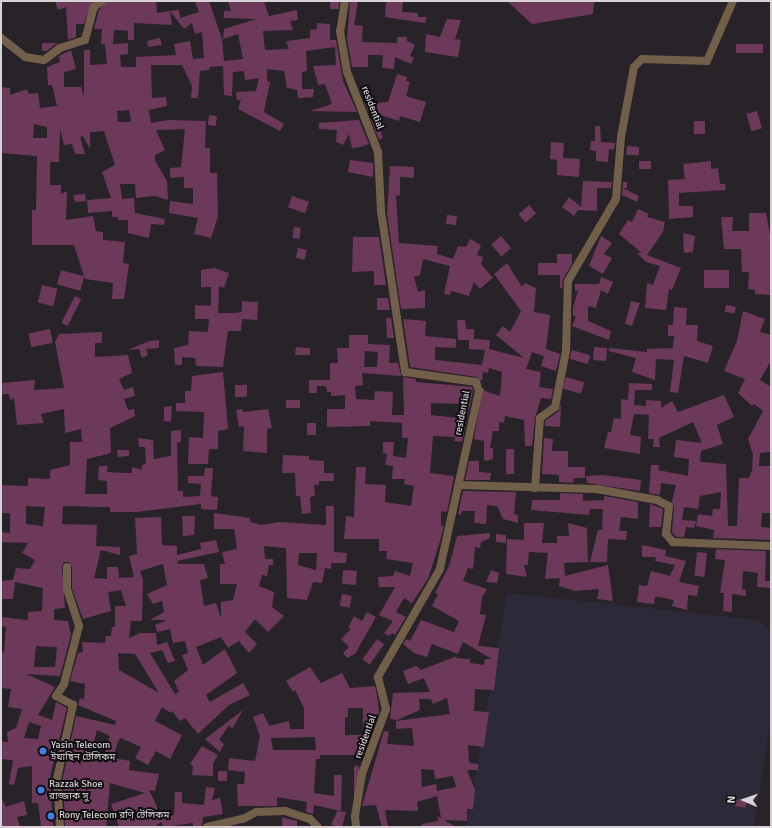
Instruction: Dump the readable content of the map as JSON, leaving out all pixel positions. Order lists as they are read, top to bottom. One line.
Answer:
{"streets":{"street":["residential"]},"places":["Yasin Telecom ইয়াছিন টেলিকম","Razzak Shoe রাজ্জাক সু","Rony Telecom রণি টেলিকম"],"north":"left"}
